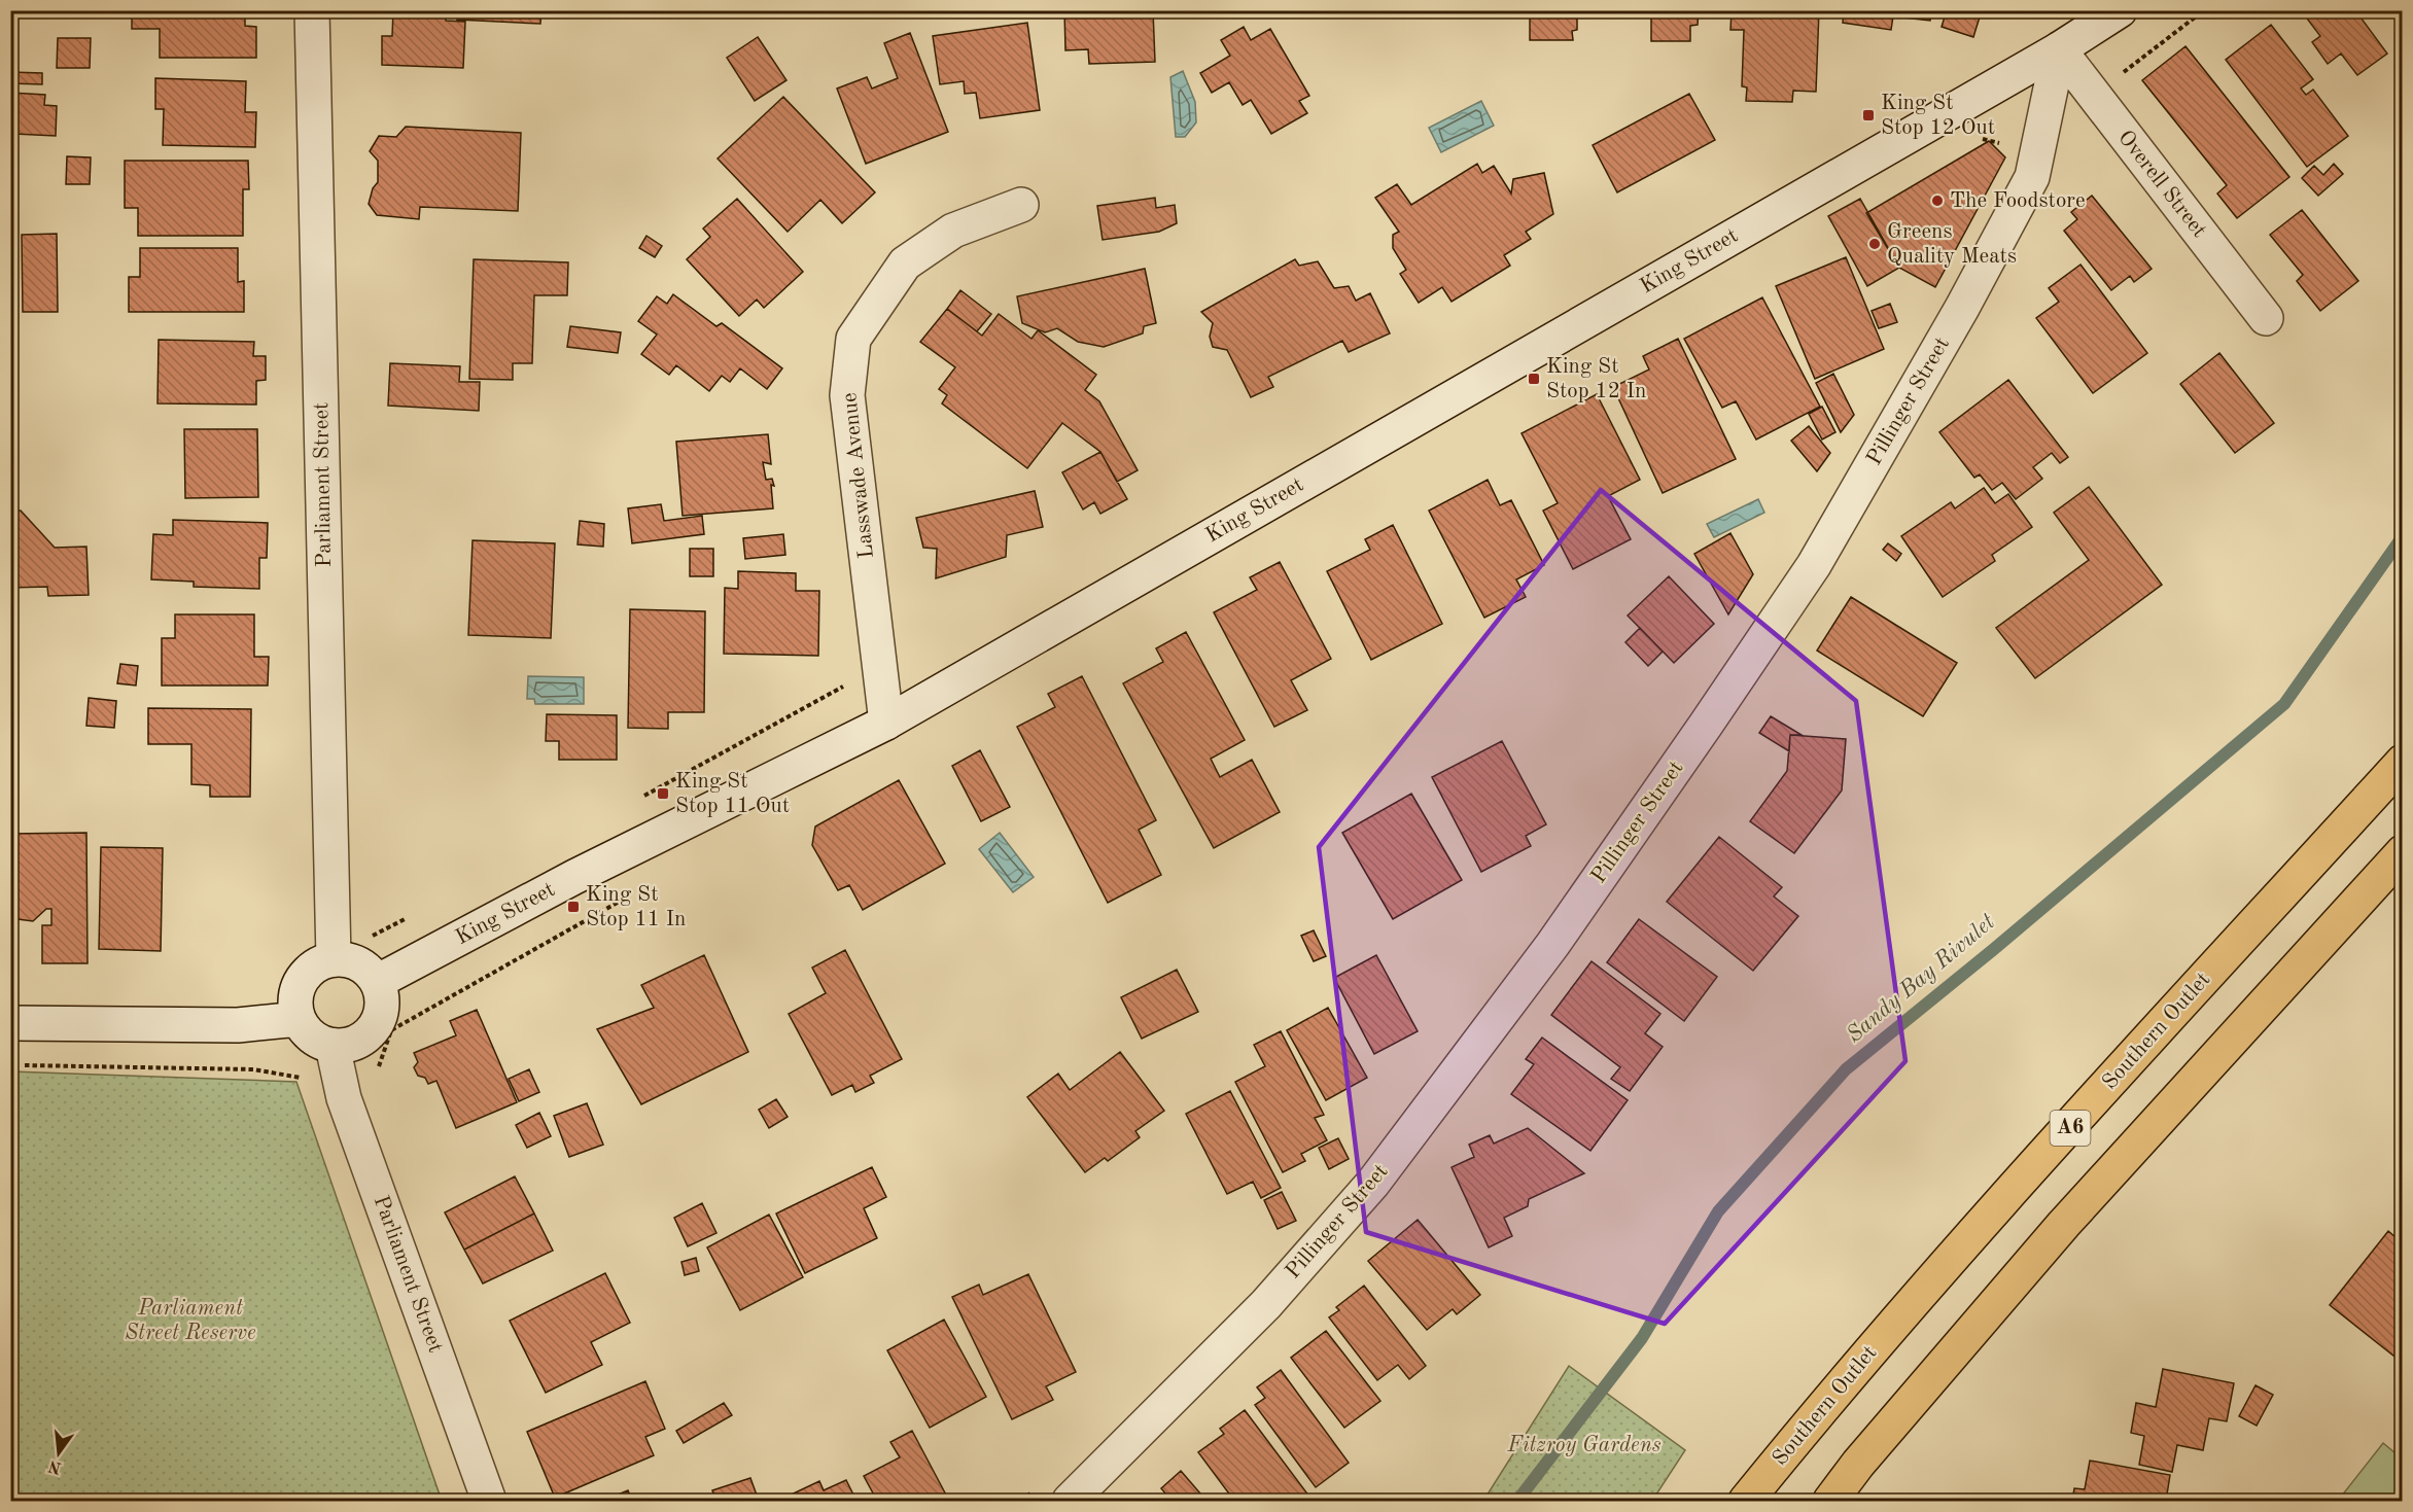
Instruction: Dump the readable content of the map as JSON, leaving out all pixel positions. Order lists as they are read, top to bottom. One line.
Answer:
{"streets":{"highway":["Southern Outlet","A6"],"street":["Overell Street","King Street","Pillinger Street","Lasswade Avenue","Parliament Street"]},"crossings":[["Overell Street","King Street"],["Overell Street","Pillinger Street"],["King Street","Pillinger Street"],["King Street","Lasswade Avenue"],["King Street","Parliament Street"]],"water":["Sandy Bay Rivulet"],"parks":["Parliament Street Reserve","Fitzroy Gardens"],"places":{"transit":["King St Stop 12 Out","King St Stop 12 In","King St Stop 11 Out","King St Stop 11 In"],"other":["The Foodstore","Greens Quality Meats"]},"north":"bottom"}
